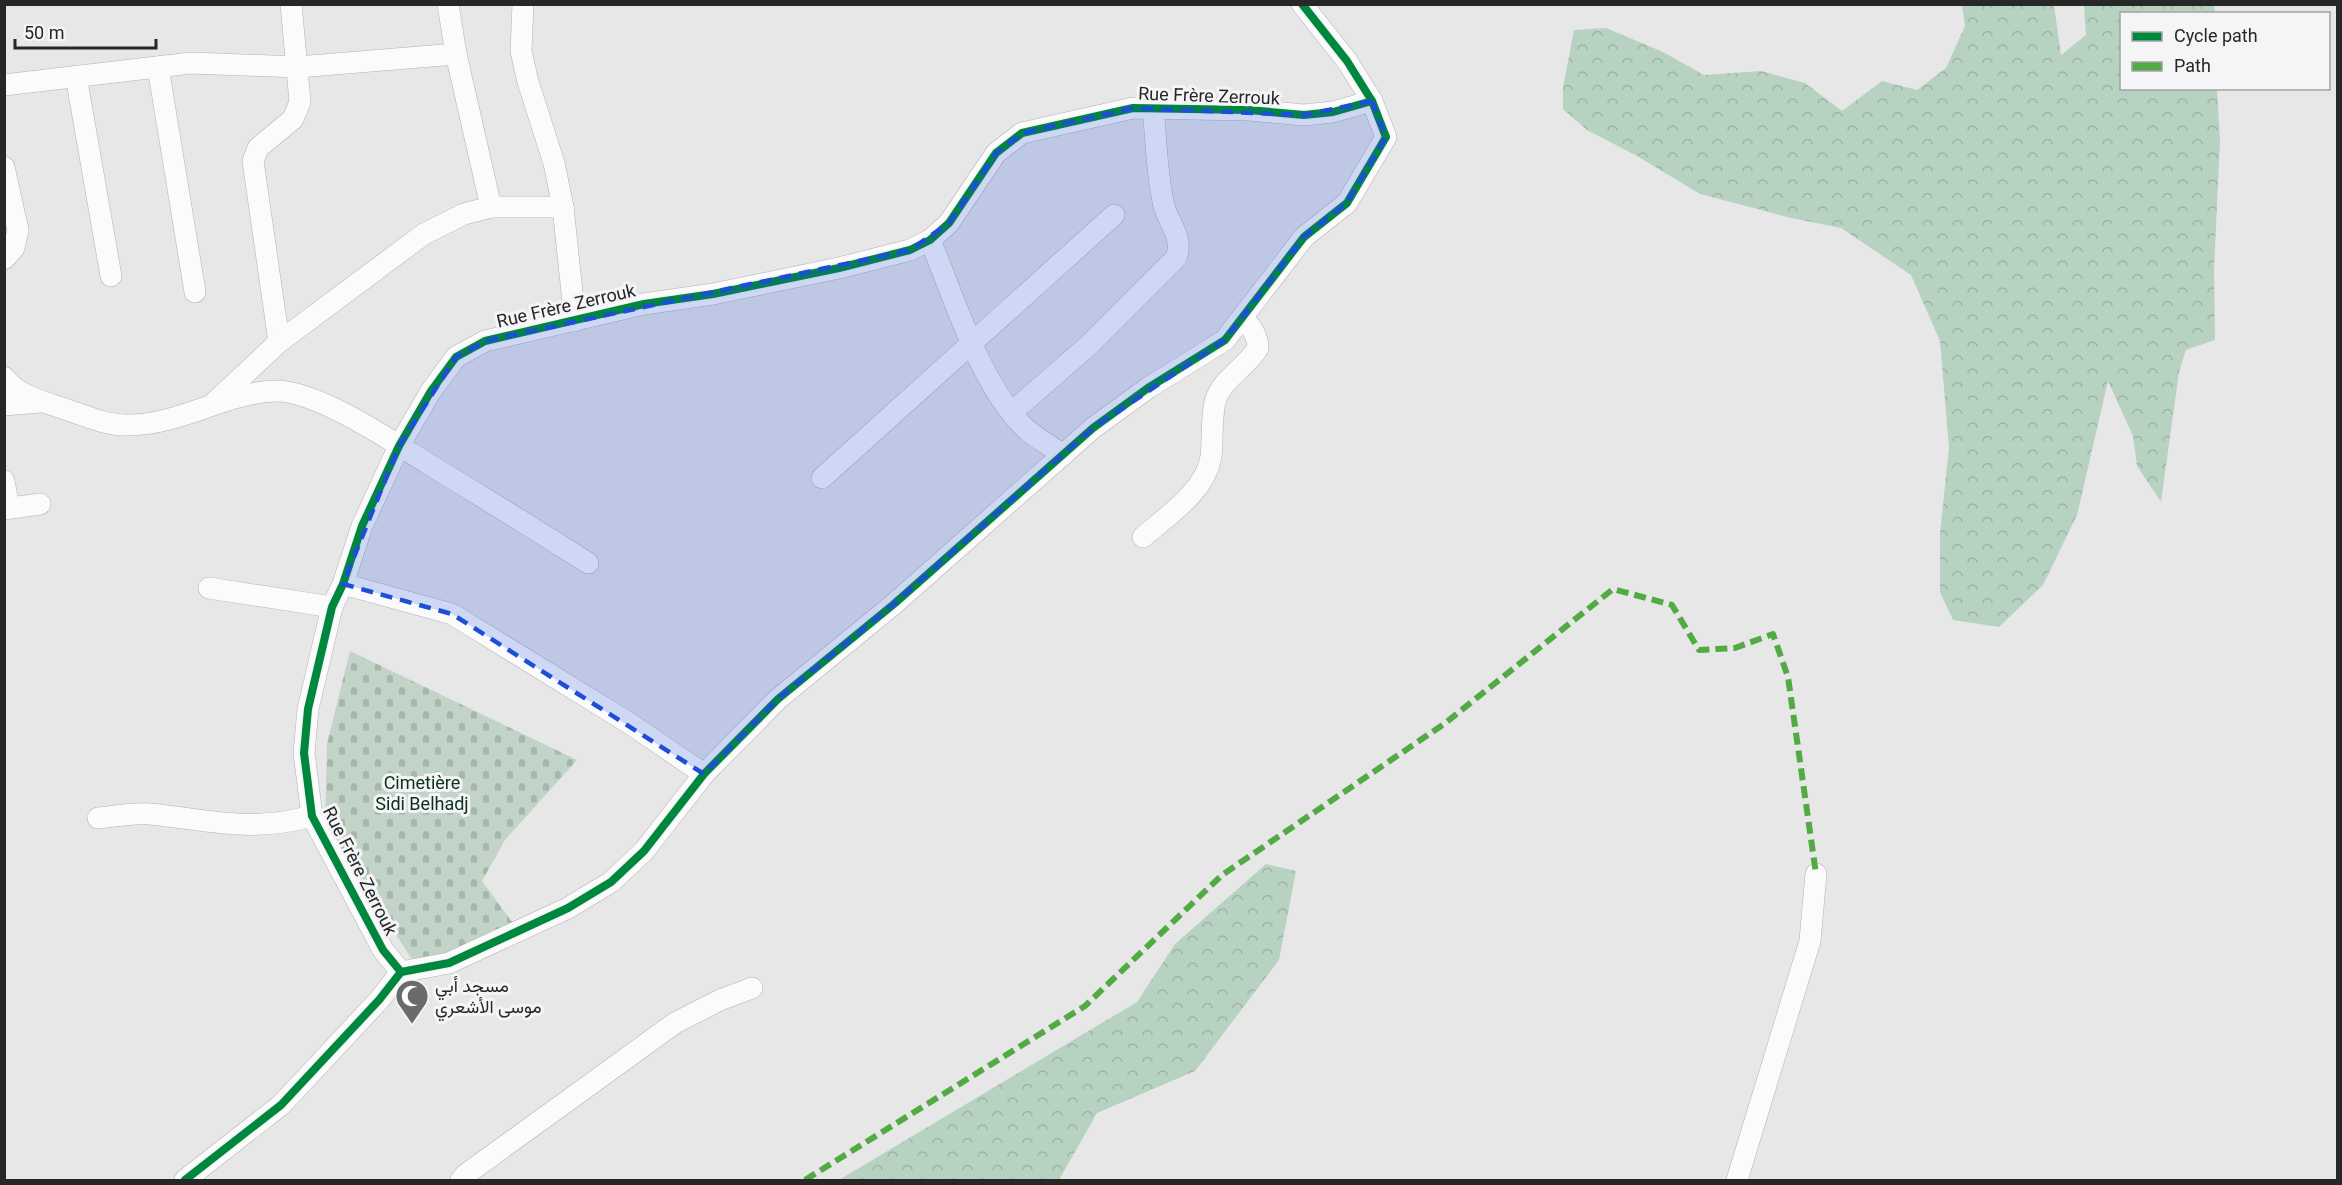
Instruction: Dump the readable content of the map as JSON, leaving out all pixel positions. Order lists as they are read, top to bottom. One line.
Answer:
{"streets":{"street":["Rue Frère Zerrouk"]},"parks":["Cimetière Sidi Belhadj"],"places":{"mosque":["مسجد أبي موسى الأشعري"]},"legend":["Cycle path","Path"],"scale_bar":"50 m"}
